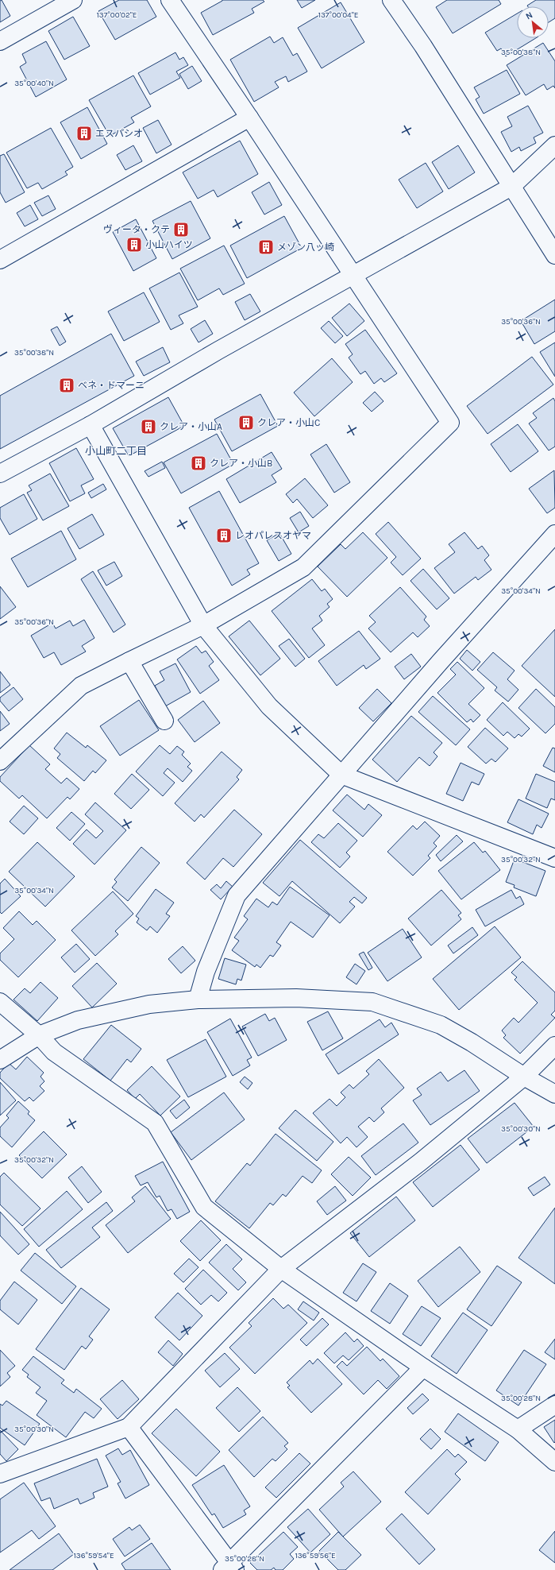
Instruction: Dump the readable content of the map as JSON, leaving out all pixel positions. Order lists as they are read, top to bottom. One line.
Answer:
{"districts":["小山町二丁目"],"places":{"building":["エスパシオ","ヴィータ・クテ","小山ハイツ","メゾン八ッ崎","ベネ・ドマーニ","クレア・小山C","クレア・小山A","クレア・小山B","レオパレスオヤマ"]},"north":"top left","coordinates":["137°00'02\"E","137°00'04\"E","35°00'38\"N","35°00'40\"N","35°00'36\"N","35°00'34\"N","35°00'32\"N","35°00'30\"N","35°00'28\"N","136°59'54\"E","136°59'56\"E"]}
